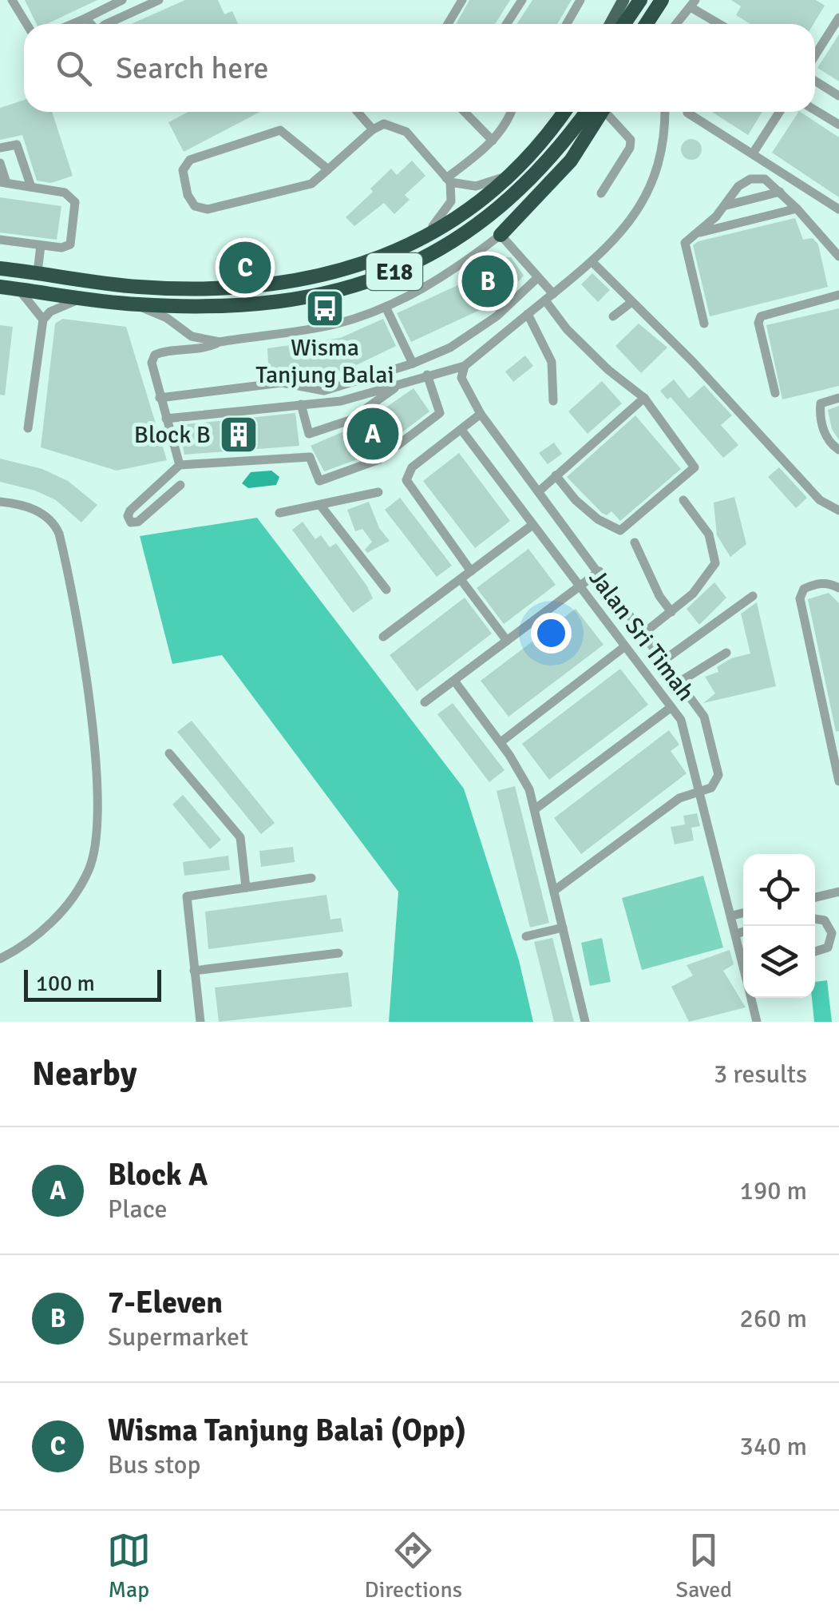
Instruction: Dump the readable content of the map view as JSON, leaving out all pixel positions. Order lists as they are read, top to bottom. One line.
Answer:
{"streets":{"highway":["E18"],"street":["Jalan Sri Timah"]},"places":{"bus stop":["Wisma Tanjung Balai"],"building":["Block B"]},"scale_bar":"100 m","page":{"search":"Search here","pins":["C","B","A"],"scale":"100 m","heading":["Nearby","3 results"],"list":[{"mark":"A","name":"Block A","note":"Place","value":"190 m"},{"mark":"B","name":"7-Eleven","note":"Supermarket","value":"260 m"},{"mark":"C","name":"Wisma Tanjung Balai (Opp)","note":"Bus stop","value":"340 m"}],"nav":["Map","Directions","Saved"]}}
